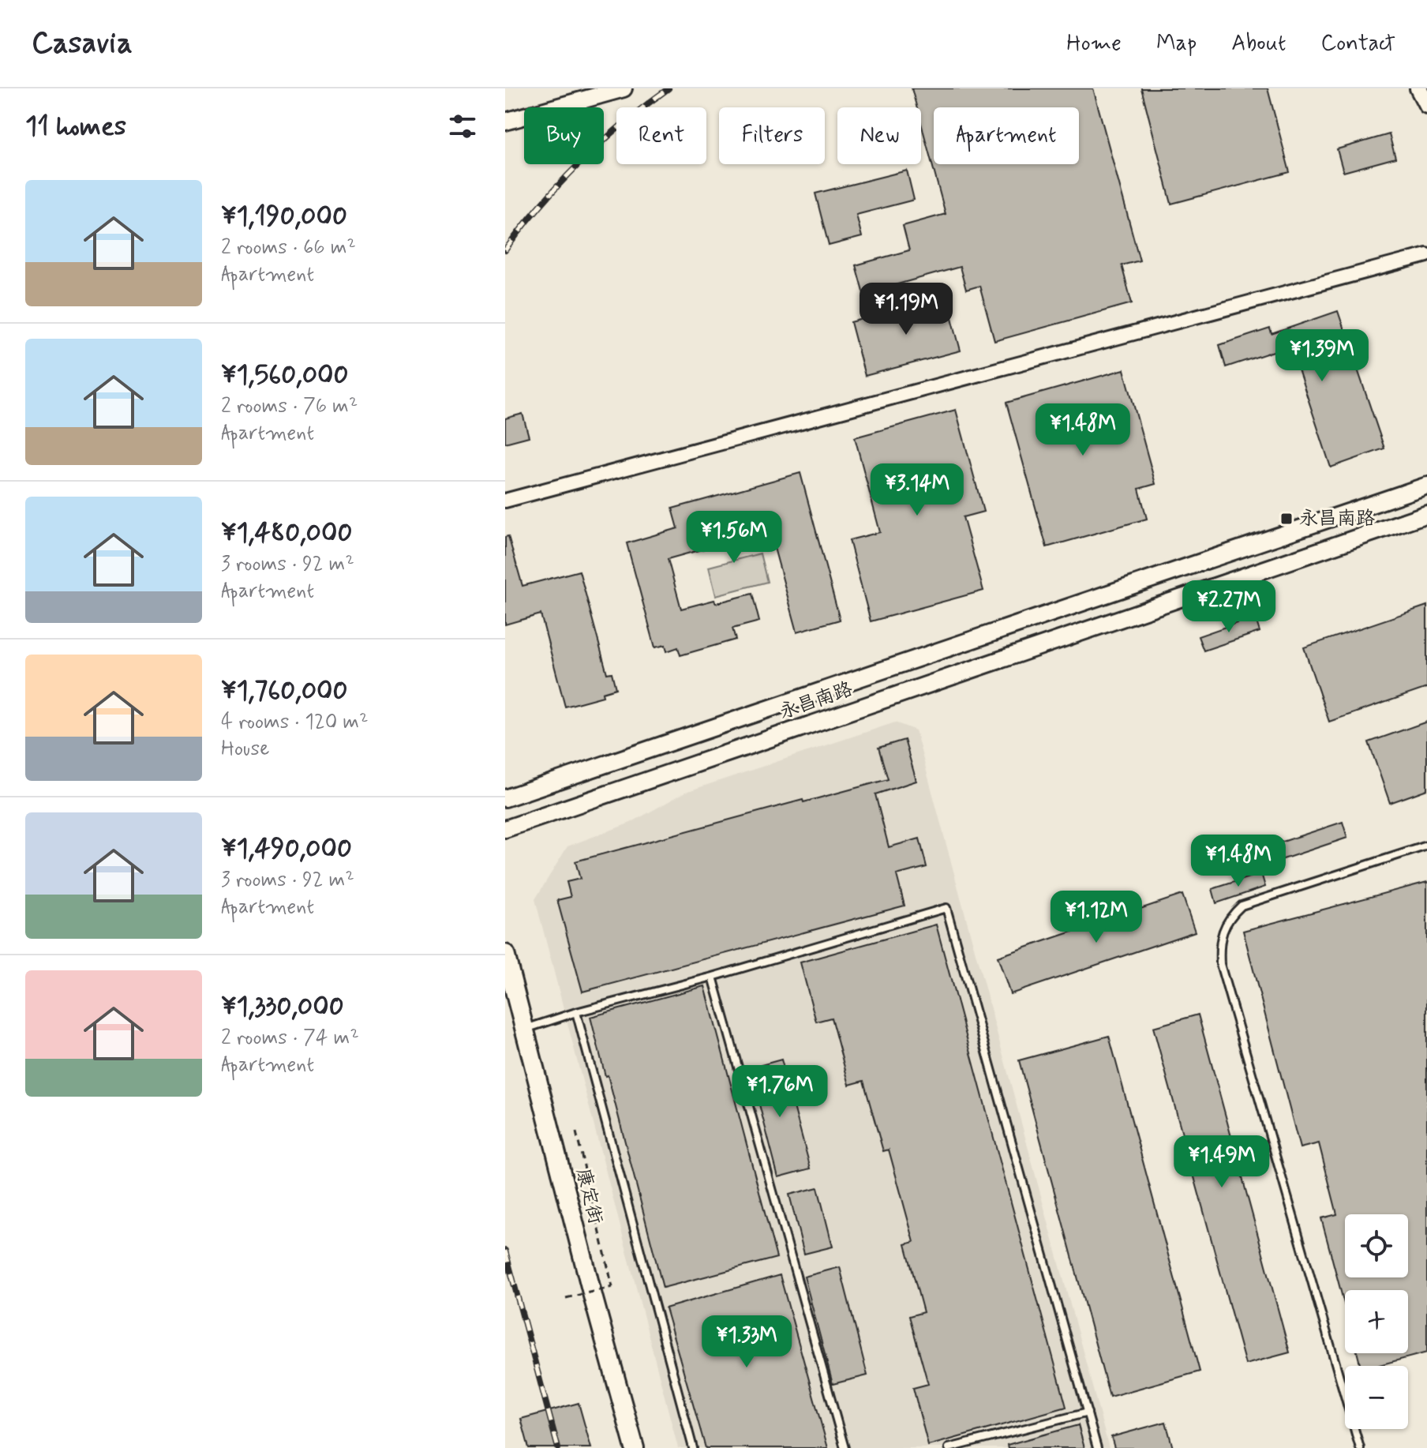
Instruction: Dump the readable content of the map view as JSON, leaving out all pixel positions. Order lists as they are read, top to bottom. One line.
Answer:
{"streets":{"main road":["康定街"],"street":["永昌南路"]},"places":{"transit":["永昌南路"]},"page":{"header":"Casavia","nav":["Home","Map","About","Contact"],"heading":"11 homes","chip":["Buy","Rent","Filters","New","Apartment"],"list":[{"name":"¥1,190,000","note":"2 rooms · 66 m² · Apartment"},{"name":"¥1,560,000","note":"2 rooms · 76 m² · Apartment"},{"name":"¥1,480,000","note":"3 rooms · 92 m² · Apartment"},{"name":"¥1,760,000","note":"4 rooms · 120 m² · House"},{"name":"¥1,490,000","note":"3 rooms · 92 m² · Apartment"},{"name":"¥1,330,000","note":"2 rooms · 74 m² · Apartment"}],"price":["¥1.19M","¥1.39M","¥1.48M","¥3.14M","¥1.56M","¥2.27M","¥1.48M","¥1.12M","¥1.76M","¥1.49M","¥1.33M"],"map_buttons":["+","−"]}}
